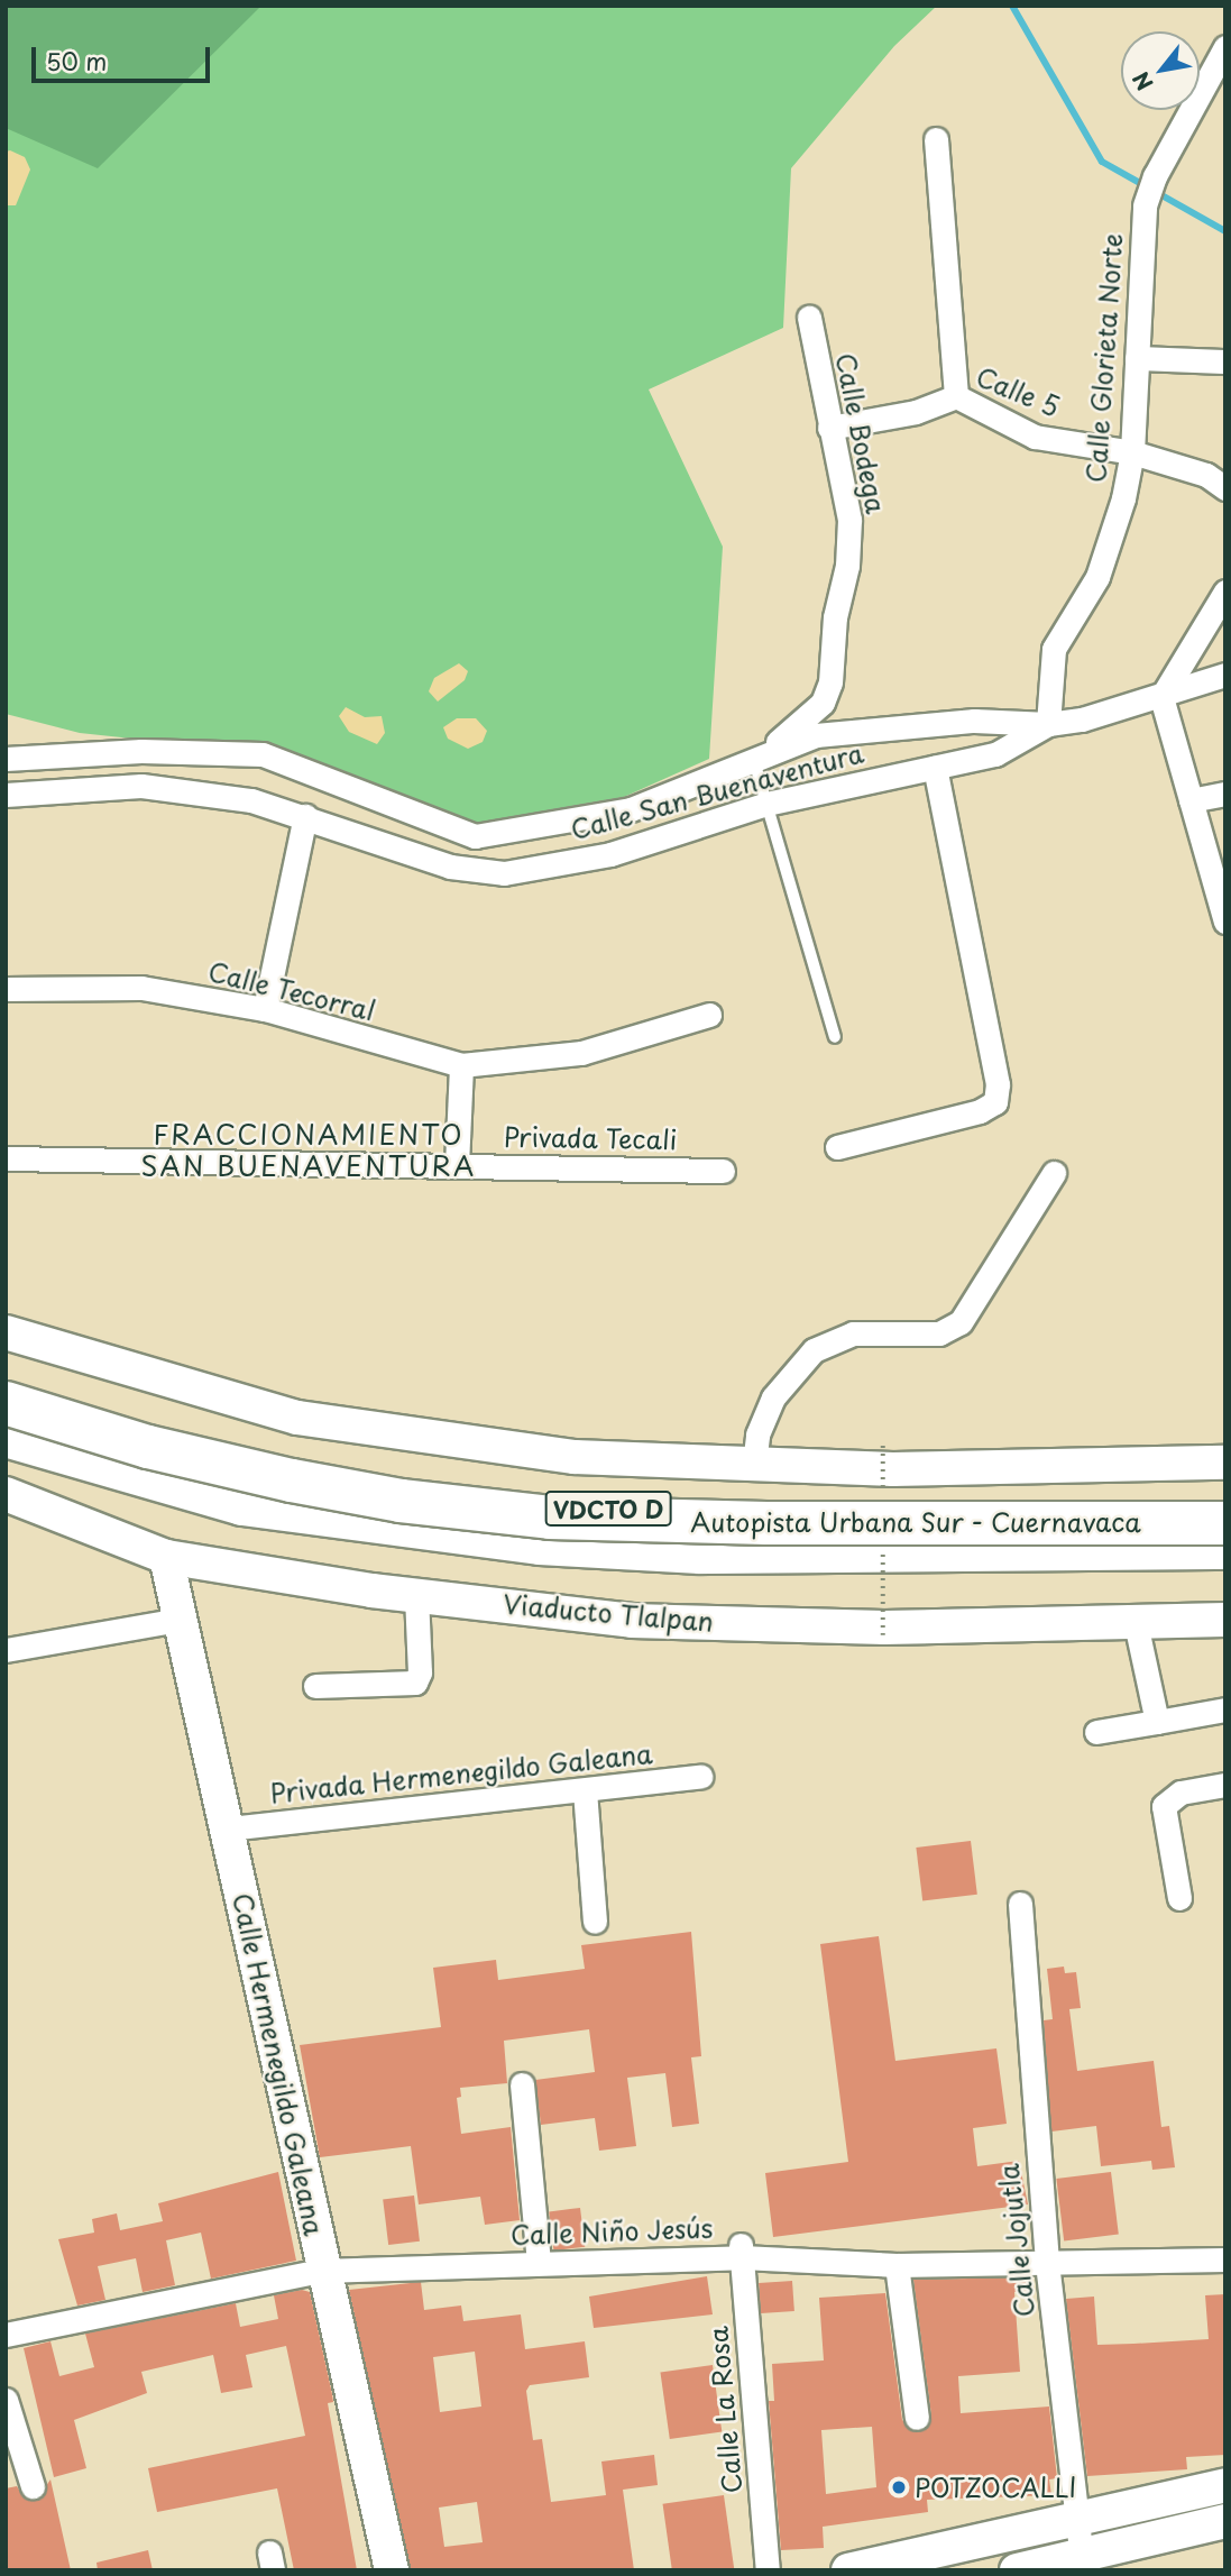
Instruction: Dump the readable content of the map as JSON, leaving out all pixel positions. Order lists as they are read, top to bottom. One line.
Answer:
{"streets":{"highway":["VDCTO D","Autopista Urbana Sur - Cuernavaca"],"main road":["Viaducto Tlalpan","Calle Hermenegildo Galeana"],"street":["Calle Glorieta Norte","Calle 5","Calle Bodega","Calle San Buenaventura","Calle Tecorral","Privada Tecali","Privada Hermenegildo Galeana","Calle Niño Jesús","Calle Jojutla","Calle La Rosa"]},"crossings":[["Calle Glorieta Norte","Calle 5"],["Calle Glorieta Norte","Calle San Buenaventura"],["Calle 5","Calle Bodega"],["Calle Bodega","Calle San Buenaventura"],["VDCTO D","Autopista Urbana Sur - Cuernavaca"],["Viaducto Tlalpan","Calle Hermenegildo Galeana"],["Privada Hermenegildo Galeana","Calle Hermenegildo Galeana"],["Calle Hermenegildo Galeana","Calle Niño Jesús"],["Calle Niño Jesús","Calle Jojutla"],["Calle Niño Jesús","Calle La Rosa"]],"districts":["FRACCIONAMIENTO SAN BUENAVENTURA"],"places":["POTZOCALLI"],"scale_bar":"50 m","north":"bottom left"}
